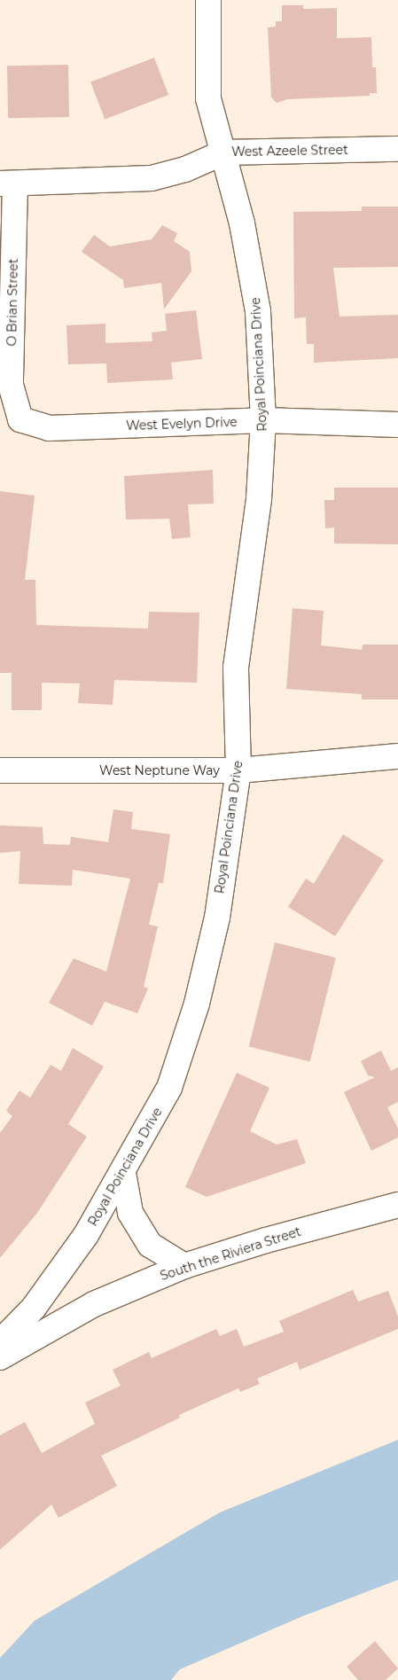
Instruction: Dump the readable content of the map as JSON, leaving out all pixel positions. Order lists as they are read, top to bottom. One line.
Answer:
{"streets":{"street":["West Azeele Street","O Brian Street","Royal Poinciana Drive","West Evelyn Drive","West Neptune Way","South the Riviera Street"]},"crossings":[["West Azeele Street","O Brian Street"],["West Azeele Street","Royal Poinciana Drive"],["O Brian Street","West Evelyn Drive"],["Royal Poinciana Drive","West Evelyn Drive"],["Royal Poinciana Drive","West Neptune Way"]]}
